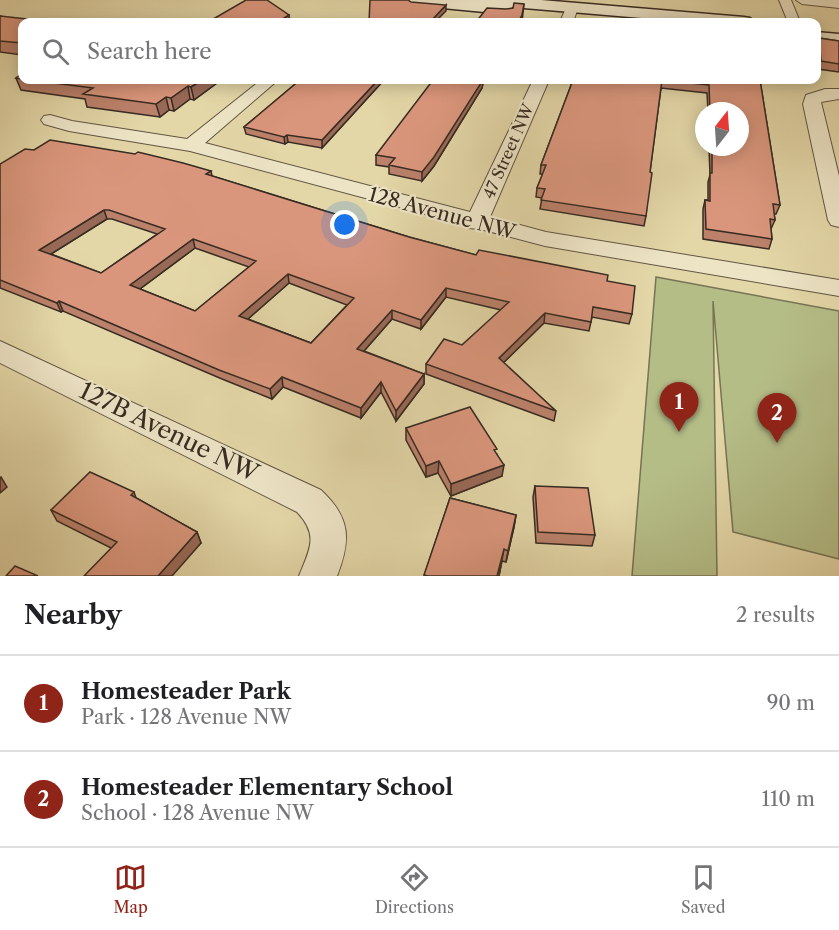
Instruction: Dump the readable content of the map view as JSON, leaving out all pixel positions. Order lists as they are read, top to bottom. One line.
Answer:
{"streets":{"street":["47 Street NW","128 Avenue NW","127B Avenue NW"]},"crossings":[["47 Street NW","128 Avenue NW"]],"north":"top","page":{"search":"Search here","pins":["1","2"],"heading":["Nearby","2 results"],"list":[{"mark":"1","name":"Homesteader Park","note":"Park · 128 Avenue NW","value":"90 m"},{"mark":"2","name":"Homesteader Elementary School","note":"School · 128 Avenue NW","value":"110 m"}],"nav":["Map","Directions","Saved"]}}
